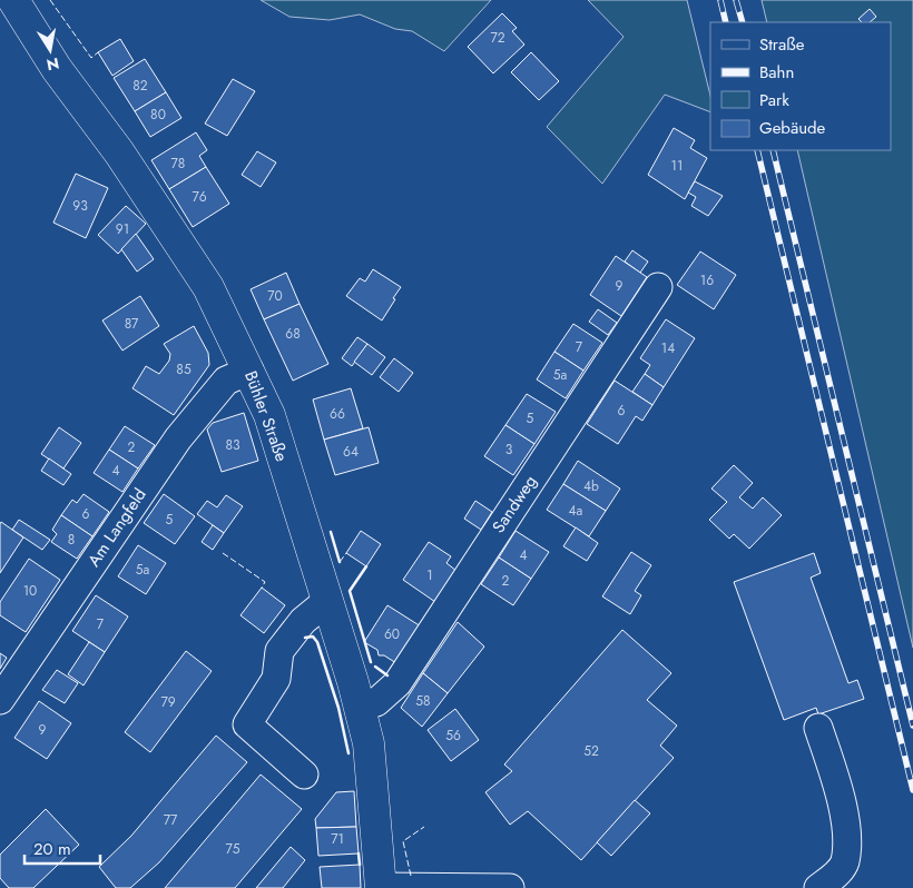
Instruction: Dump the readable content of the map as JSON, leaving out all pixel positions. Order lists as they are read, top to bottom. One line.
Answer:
{"streets":{"main road":["Bühler Straße"],"street":["Sandweg","Am Langfeld"]},"crossings":[["Bühler Straße","Sandweg"],["Bühler Straße","Am Langfeld"]],"house_numbers":["72","82","80","78","11","76","93","91","16","9","70","87","68","7","14","85","5a","6","66","5","83","2","3","64","4","4b","4a","6","5","8","4","5a","1","2","10","7","60","58","79","9","56","52","77","71","75"],"legend":["Straße","Bahn","Park","Gebäude"],"scale_bar":"20 m","north":"bottom"}
